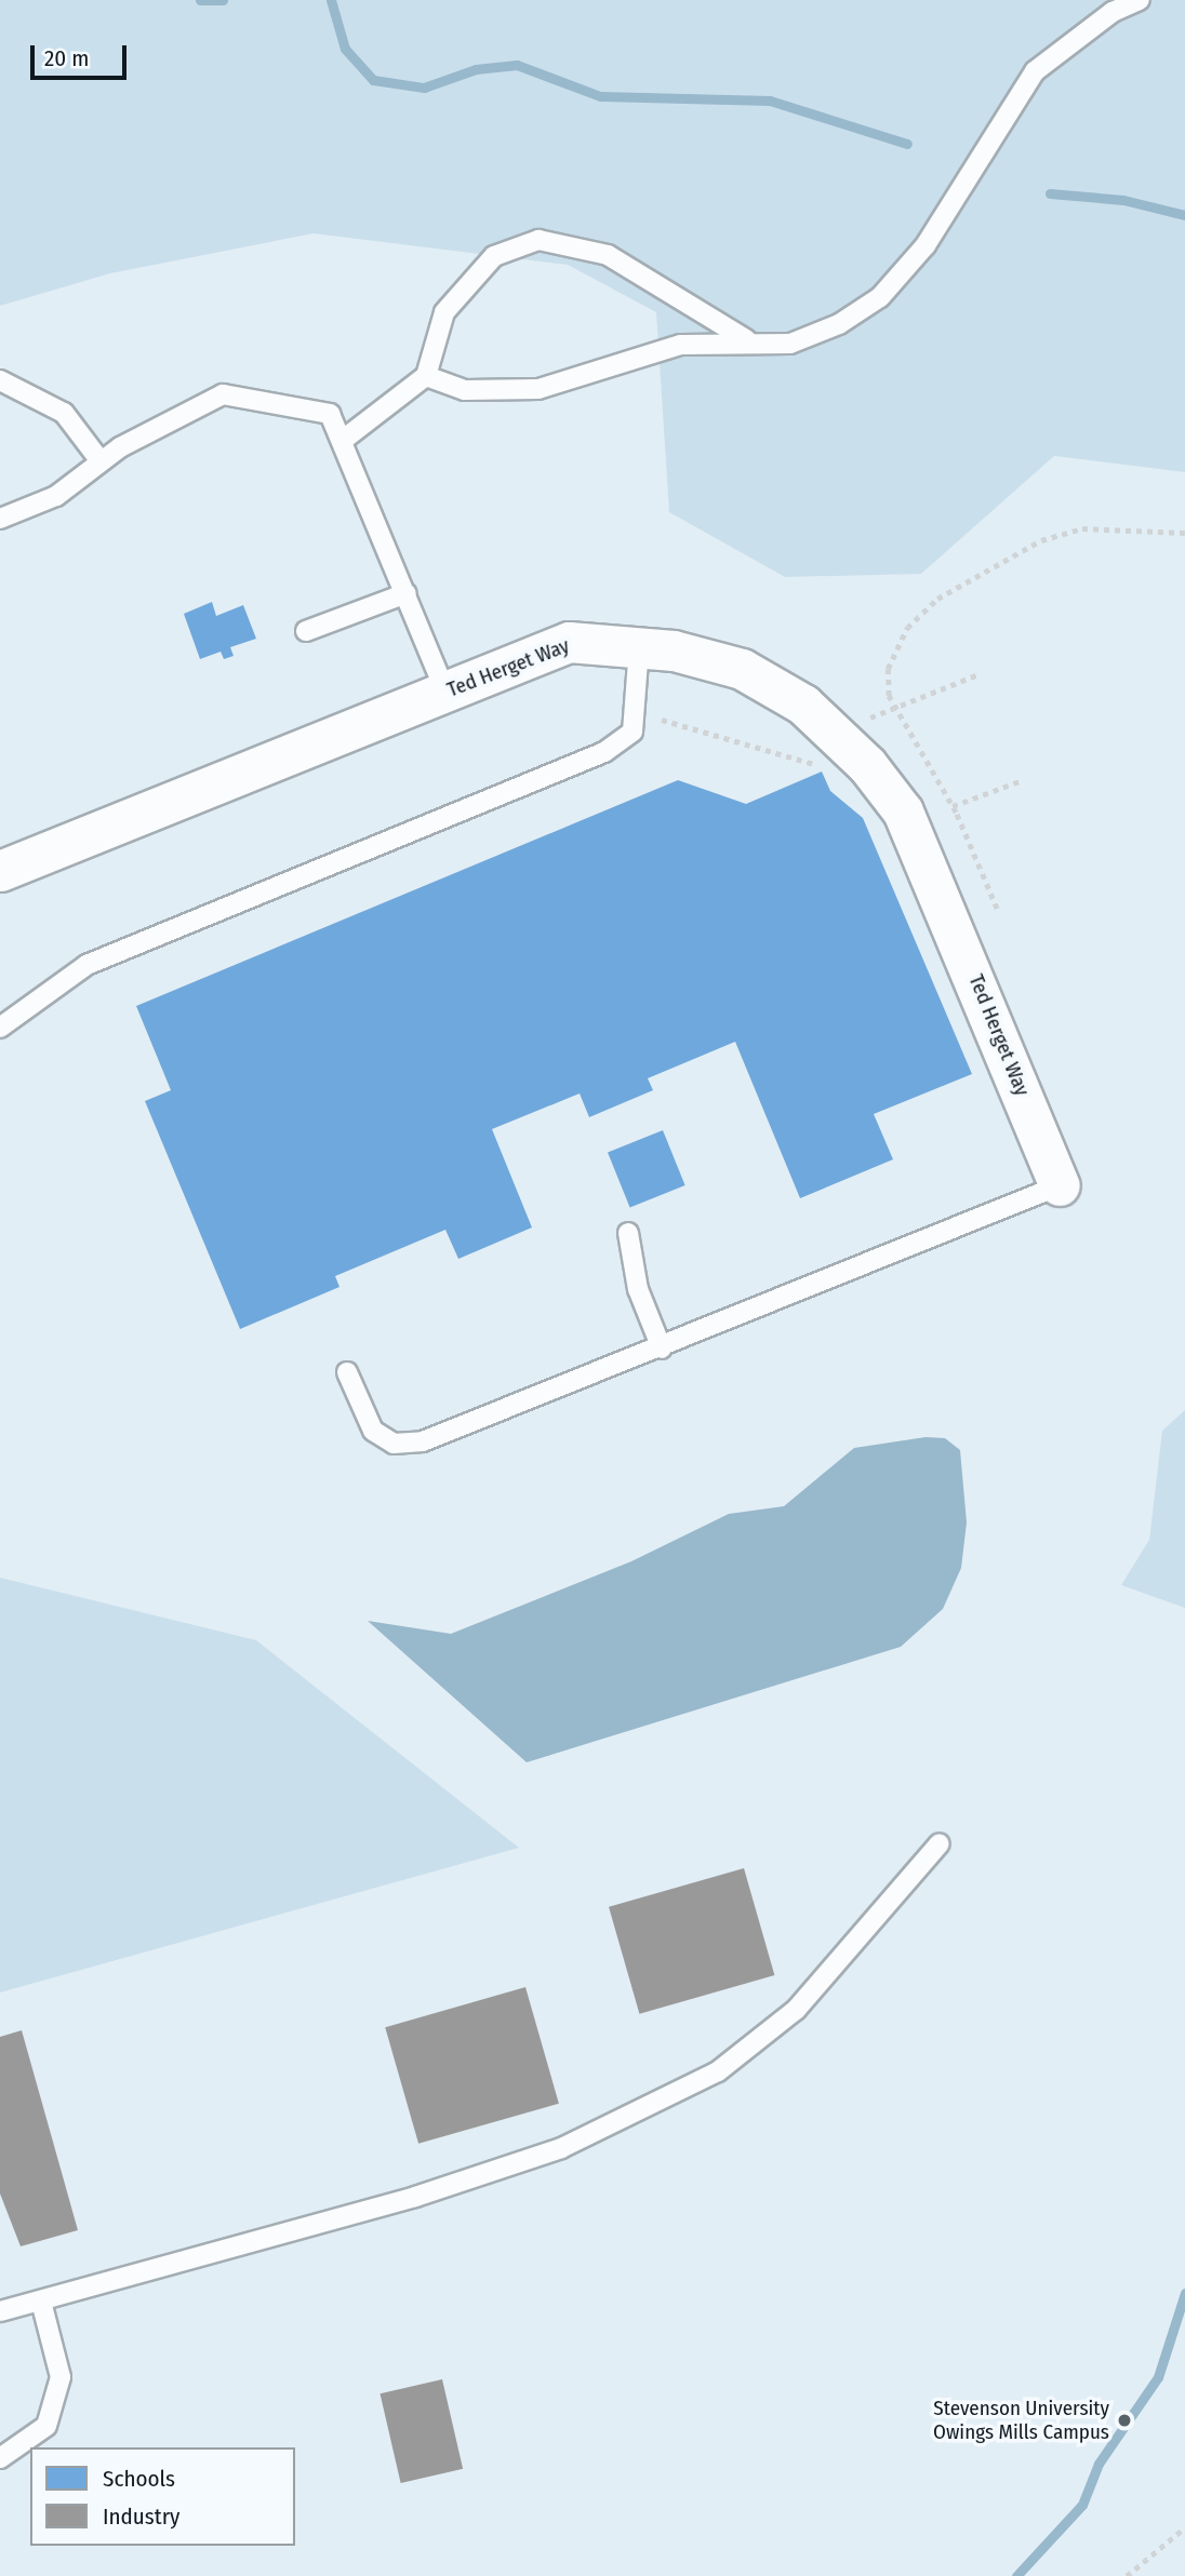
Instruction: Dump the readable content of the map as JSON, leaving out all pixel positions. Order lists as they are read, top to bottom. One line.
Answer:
{"streets":{"street":["Ted Herget Way"]},"places":["Stevenson University Owings Mills Campus"],"legend":["Schools","Industry"],"scale_bar":"20 m"}
